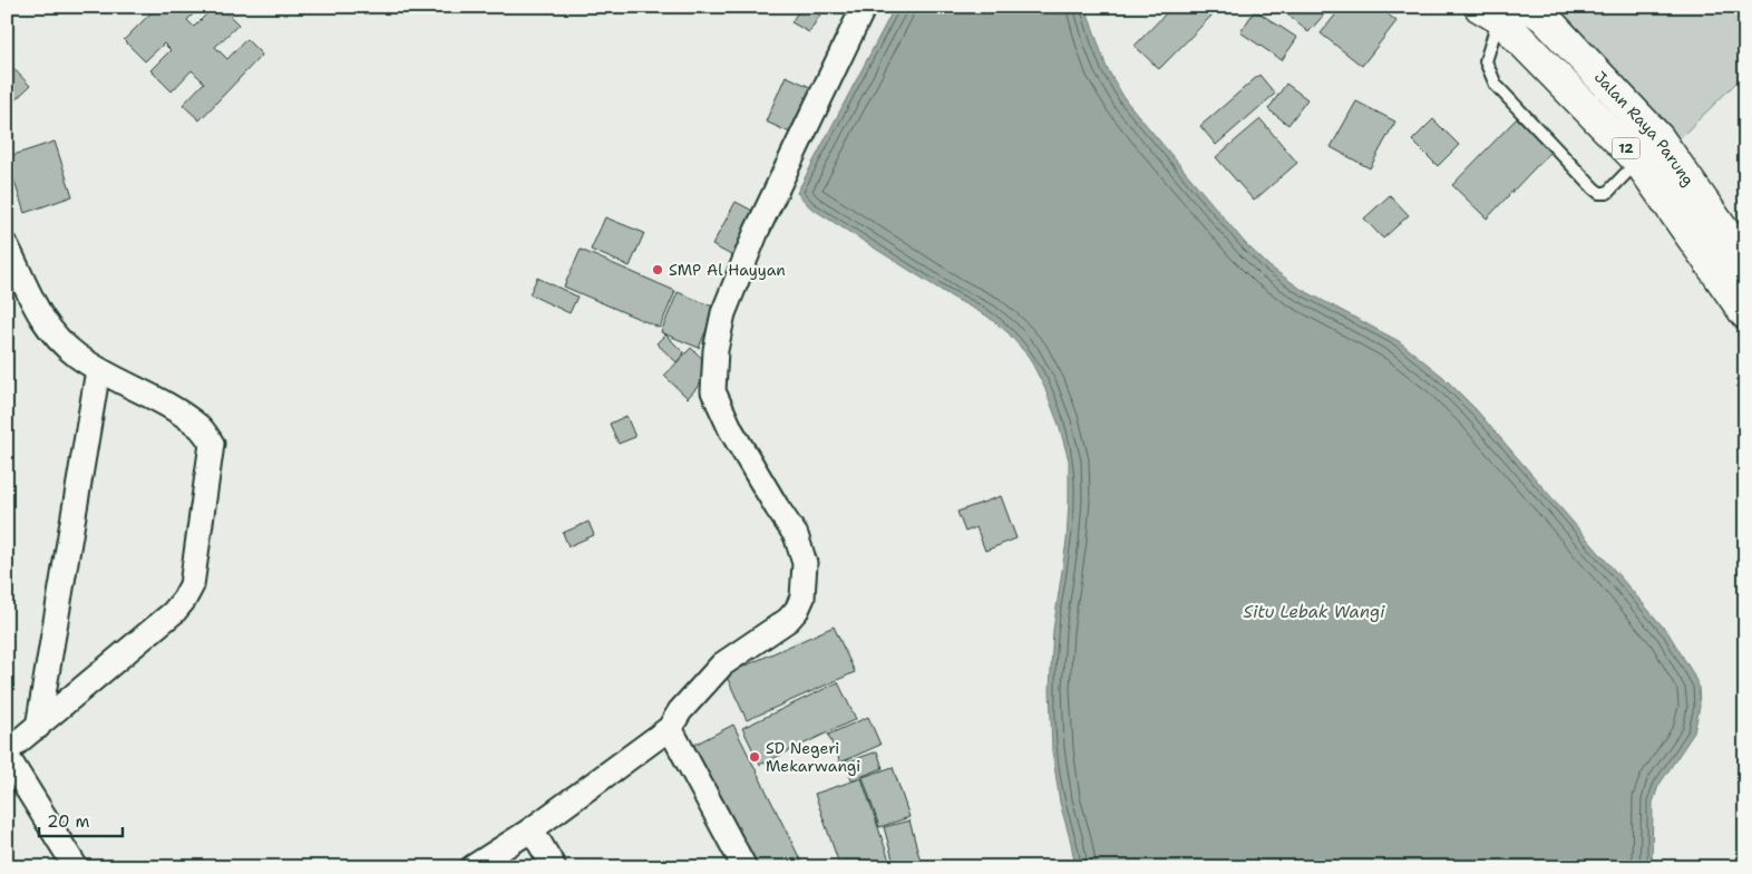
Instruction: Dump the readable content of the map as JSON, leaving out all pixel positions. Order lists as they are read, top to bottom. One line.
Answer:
{"streets":{"highway":["Jalan Raya Parung","12"]},"water":["Situ Lebak Wangi"],"places":["SMP Al Hayyan","SD Negeri Mekarwangi"],"scale_bar":"20 m"}
